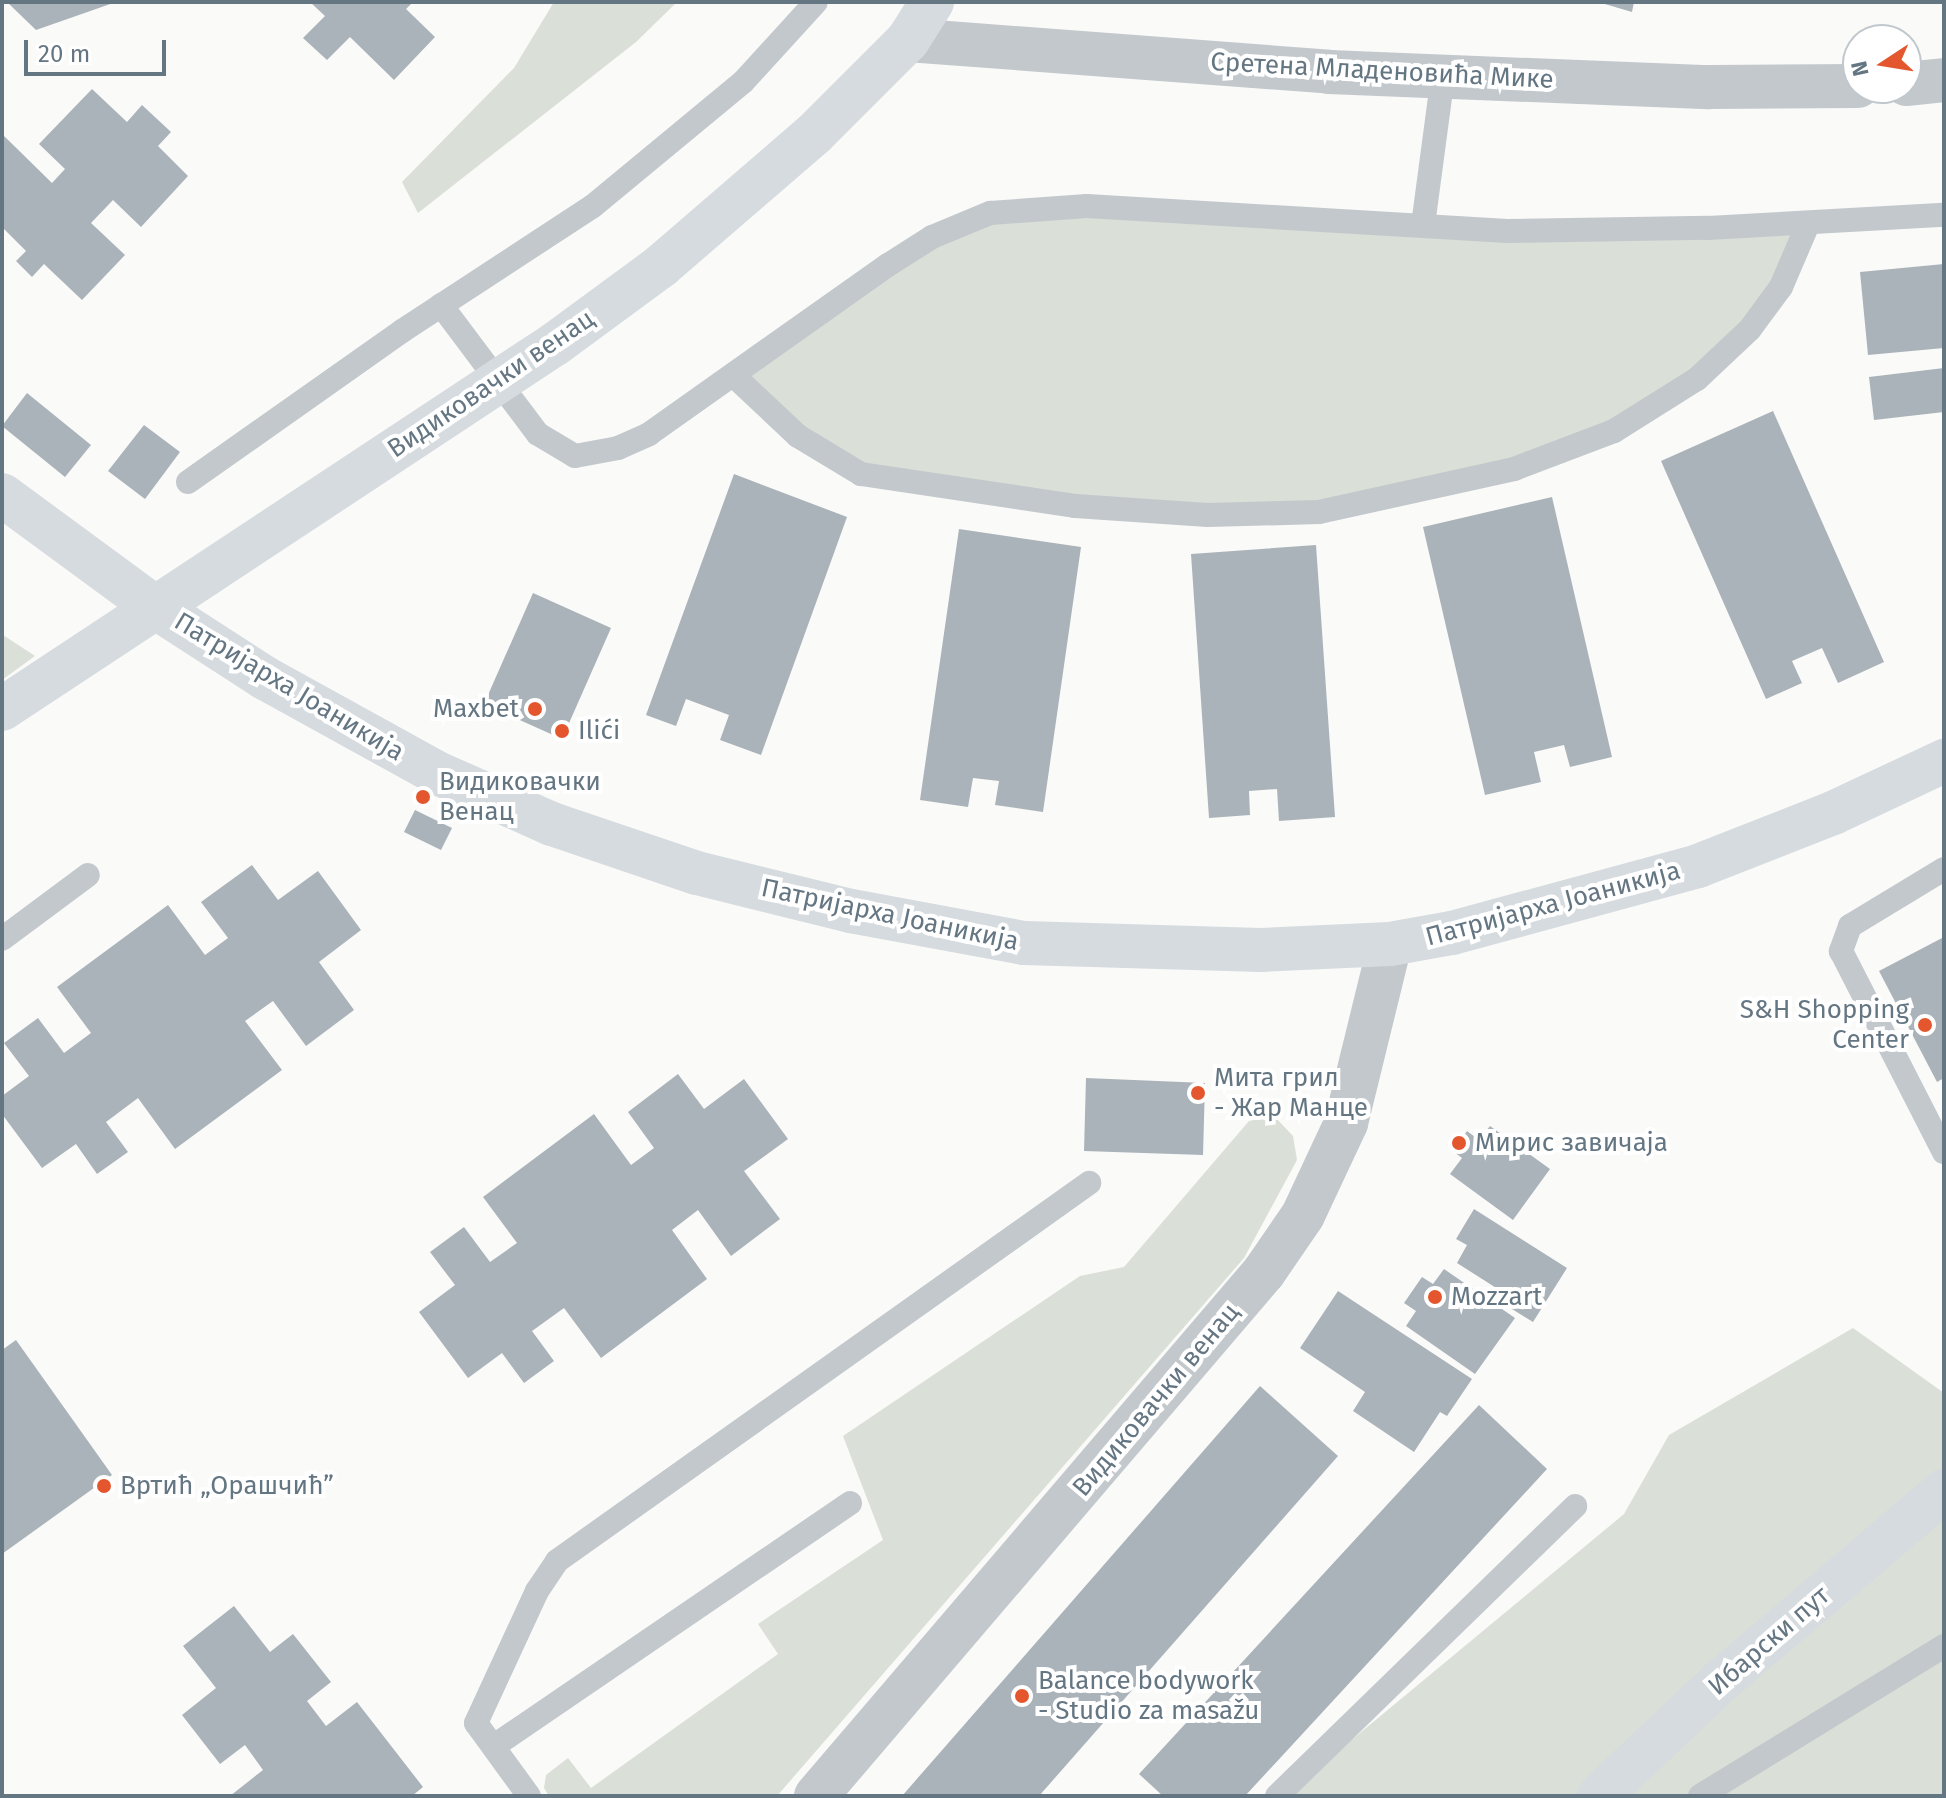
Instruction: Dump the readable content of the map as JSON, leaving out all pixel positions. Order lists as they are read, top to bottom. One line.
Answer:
{"streets":{"main road":["Видиковачки венац","Патријарха Јоаникија","Ибарски пут"],"street":["Сретена Младеновића Мике"]},"crossings":[["Сретена Младеновића Мике","Видиковачки венац"],["Видиковачки венац","Патријарха Јоаникија"]],"places":["Maxbet","Ilići","Видиковачки Венац","S&H Shopping Center","Мита грил - Жар Манце","Мирис завичаја","Mozzart","Вртић „Орашчић”","Balance bodywork - Studio za masažu"],"scale_bar":"20 m","north":"left"}
